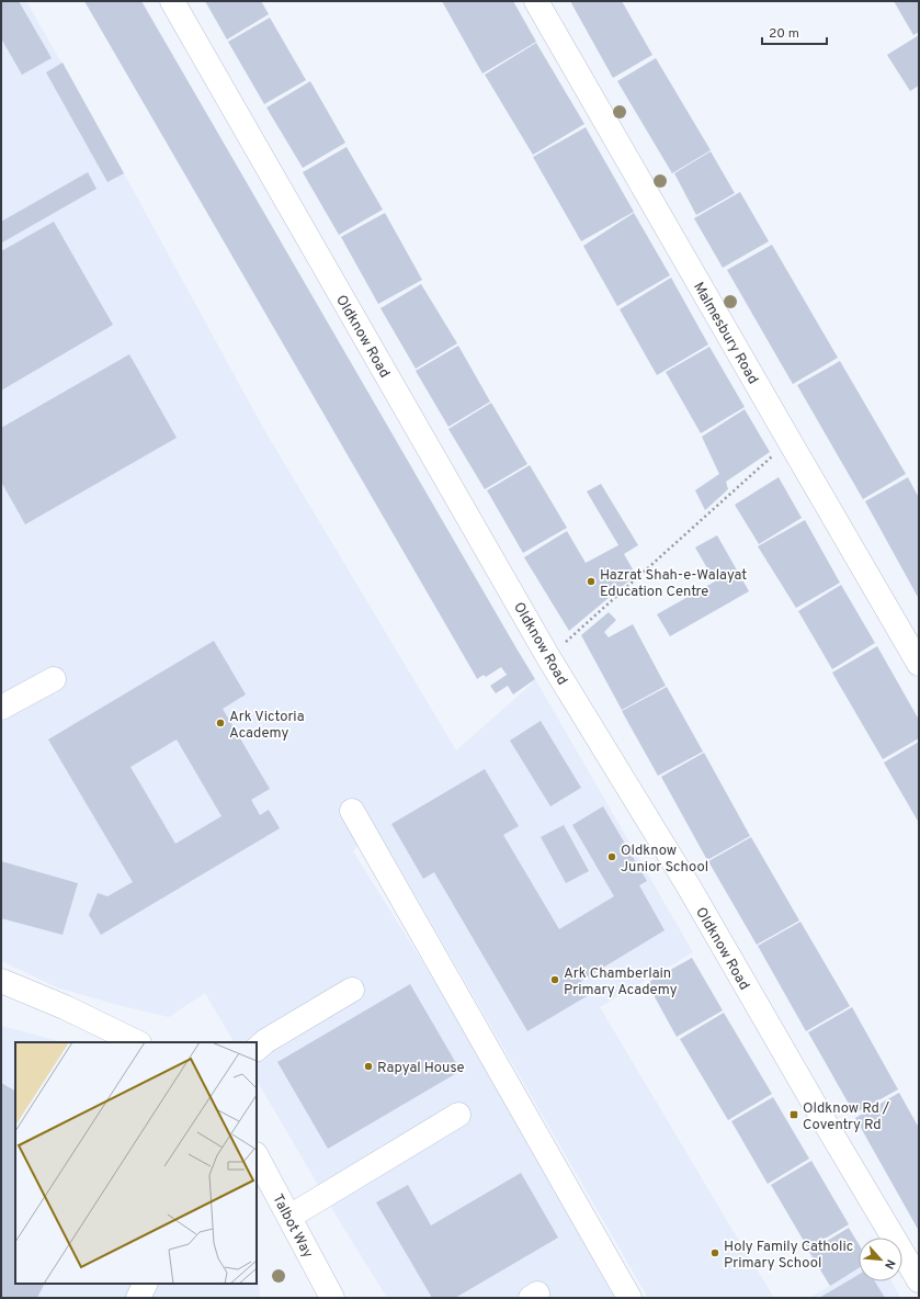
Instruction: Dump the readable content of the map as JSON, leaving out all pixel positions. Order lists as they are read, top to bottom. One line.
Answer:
{"streets":{"street":["Malmesbury Road","Oldknow Road","Talbot Way"]},"places":{"other":["Hazrat Shah-e-Walayat Education Centre","Ark Victoria Academy","Oldknow Junior School","Ark Chamberlain Primary Academy","Rapyal House","Holy Family Catholic Primary School"],"transit":["Oldknow Rd / Coventry Rd"]},"scale_bar":"20 m","north":"bottom right"}
